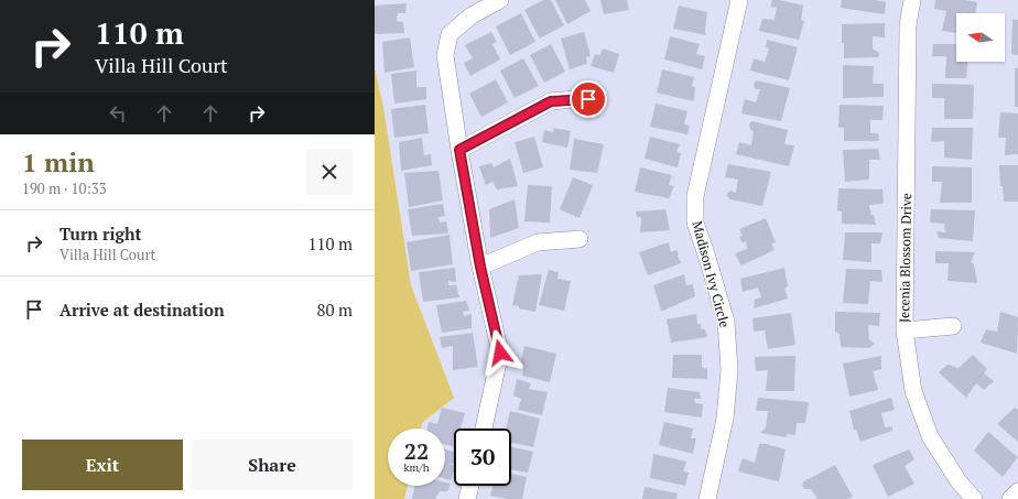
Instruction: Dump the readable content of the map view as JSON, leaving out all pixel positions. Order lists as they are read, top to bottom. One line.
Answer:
{"streets":{"street":["Jecenia Blossom Drive","Madison Ivy Circle"]},"north":"left","page":{"turn":["110 m","Villa Hill Court"],"heading":["1 min","190 m · 10:33"],"list":[{"name":"Turn right","note":"Villa Hill Court","value":"110 m"},{"name":"Arrive at destination","value":"80 m"}],"speed":"22 km/h","limit":"30","buttons":["Exit","Share"]}}
